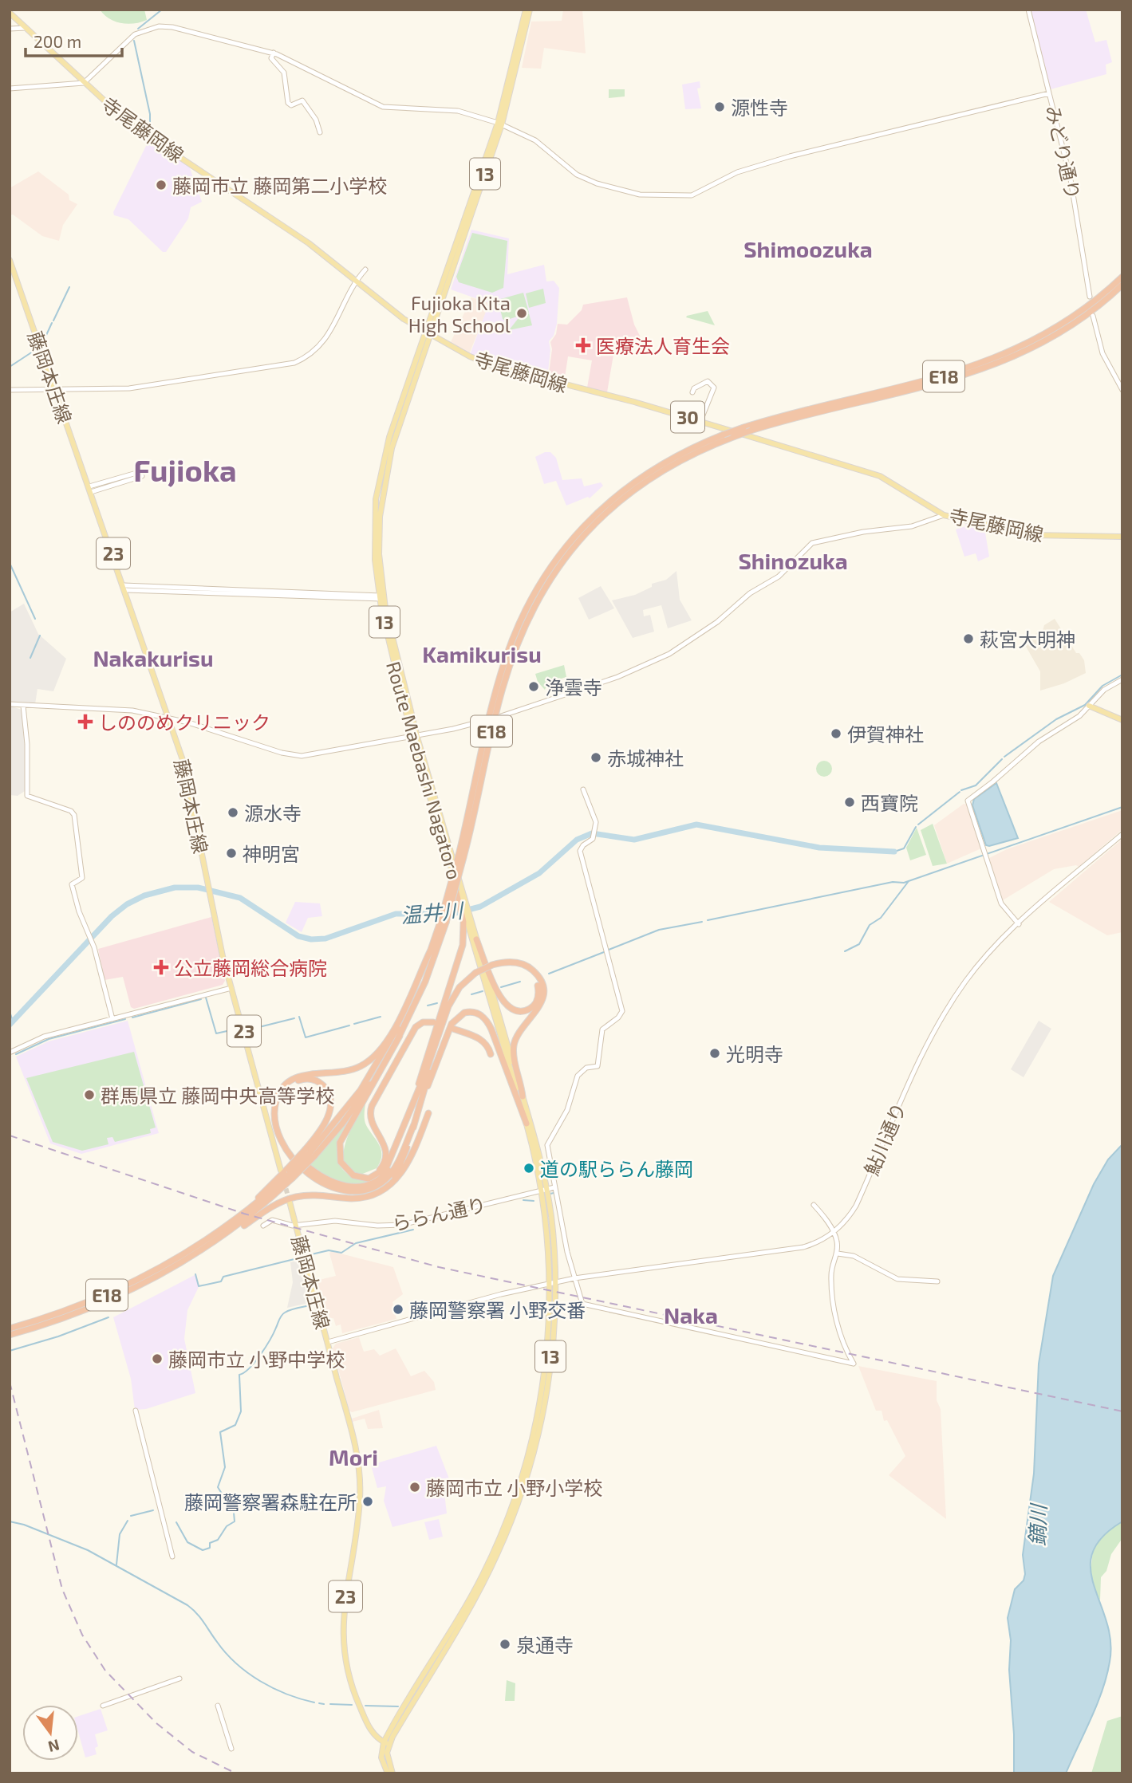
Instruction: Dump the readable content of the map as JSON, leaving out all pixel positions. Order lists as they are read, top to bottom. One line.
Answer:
{"streets":{"highway":["E18"],"main road":["寺尾藤岡線","13","藤岡本庄線","30","23","Route Maebashi Nagatoro"],"street":["みどり通り","鮎川通り","ららん通り"]},"crossings":[["寺尾藤岡線","Route Maebashi Nagatoro"],["E18","藤岡本庄線"],["藤岡本庄線","Route Maebashi Nagatoro"],["藤岡本庄線","鮎川通り"],["藤岡本庄線","ららん通り"],["Route Maebashi Nagatoro","鮎川通り"],["Route Maebashi Nagatoro","ららん通り"]],"districts":["Shimoozuka","Fujioka","Shinozuka","Kamikurisu","Nakakurisu","Naka","Mori"],"water":["温井川","鏑川"],"places":{"other":["源性寺","藤岡市立 藤岡第二小学校","Fujioka Kita High School","萩宮大明神","浄雲寺","伊賀神社","赤城神社","西寶院","源水寺","神明宮","光明寺","群馬県立 藤岡中央高等学校","道の駅ららん藤岡","藤岡警察署 小野交番","藤岡市立 小野中学校","藤岡市立 小野小学校","藤岡警察署森駐在所","泉通寺"],"health":["医療法人育生会","しののめクリニック","公立藤岡総合病院"]},"scale_bar":"200 m","north":"bottom"}
